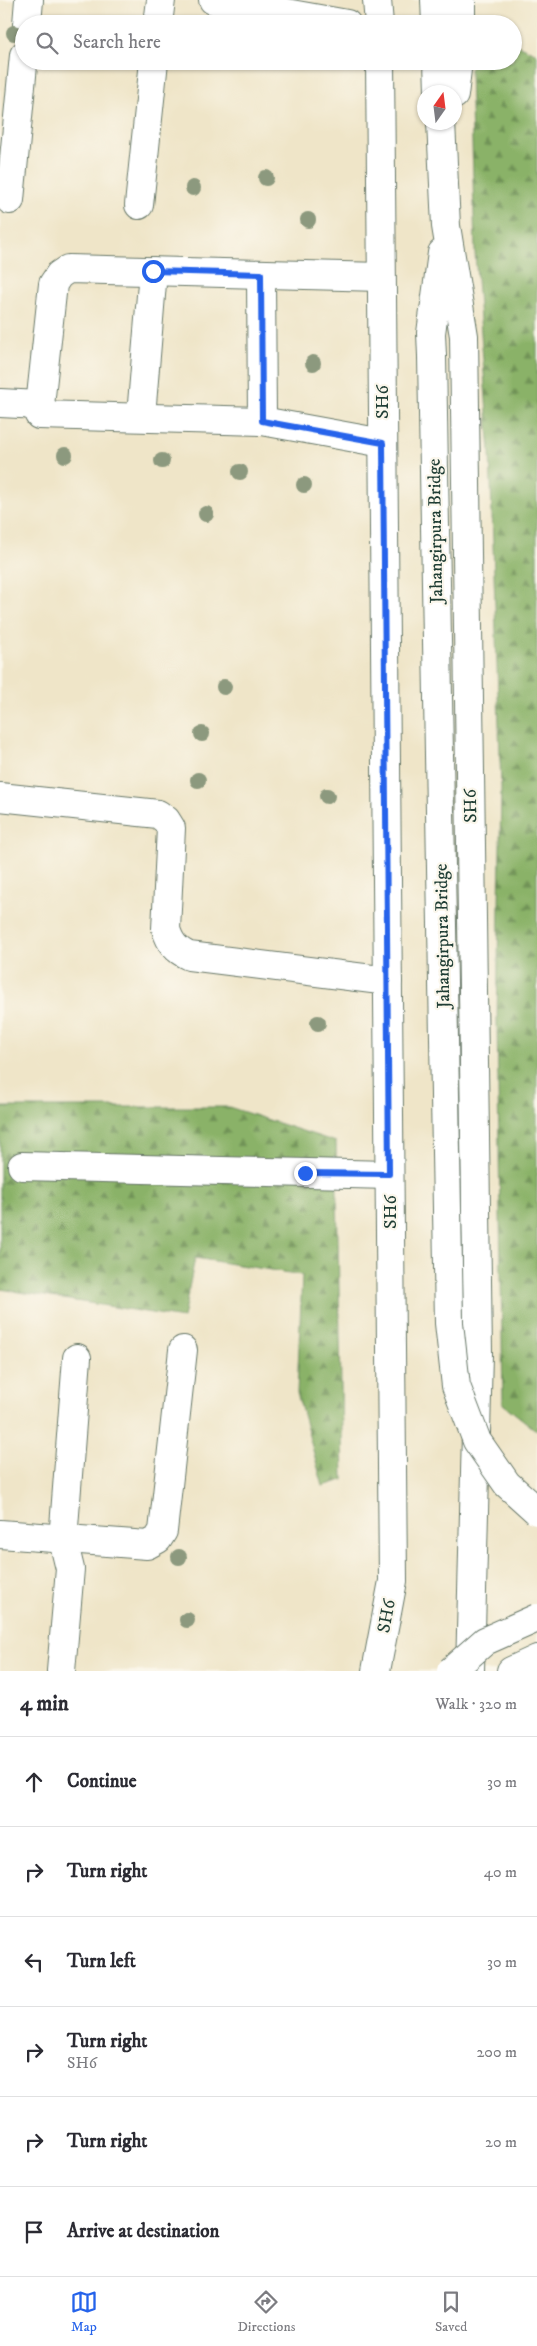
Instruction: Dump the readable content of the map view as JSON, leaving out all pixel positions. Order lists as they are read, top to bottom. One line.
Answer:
{"streets":{"main road":["SH6","Jahangirpura Bridge"]},"crossings":[["SH6","Jahangirpura Bridge"]],"north":"top","page":{"search":"Search here","heading":["4 min","Walk · 320 m"],"list":[["Continue","30 m"],["Turn right","40 m"],["Turn left","30 m"],["Turn right","SH6","200 m"],["Turn right","20 m"],"Arrive at destination"],"nav":["Map","Directions","Saved"]}}
